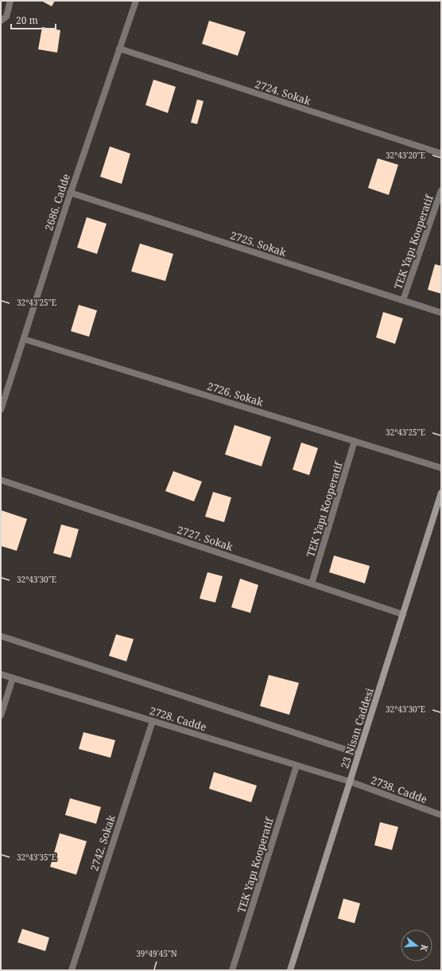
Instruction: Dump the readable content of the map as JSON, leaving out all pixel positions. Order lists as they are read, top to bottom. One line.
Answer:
{"streets":{"main road":["23 Nisan Caddesi"],"street":["2724. Sokak","2686. Cadde","TEK Yapı Kooperatif","2725. Sokak","2726. Sokak","2727. Sokak","2728. Cadde","2738. Cadde","2742. Sokak"]},"crossings":[["2724. Sokak","2686. Cadde"],["2686. Cadde","2725. Sokak"],["2686. Cadde","2726. Sokak"],["TEK Yapı Kooperatif","2725. Sokak"],["TEK Yapı Kooperatif","2726. Sokak"],["TEK Yapı Kooperatif","2727. Sokak"],["TEK Yapı Kooperatif","2728. Cadde"],["2727. Sokak","23 Nisan Caddesi"],["2728. Cadde","23 Nisan Caddesi"],["2728. Cadde","2738. Cadde"],["2728. Cadde","2742. Sokak"],["23 Nisan Caddesi","2738. Cadde"]],"scale_bar":"20 m","north":"right","coordinates":["32°43'20\"E","32°43'25\"E","32°43'30\"E","32°43'35\"E","39°49'45\"N"]}
